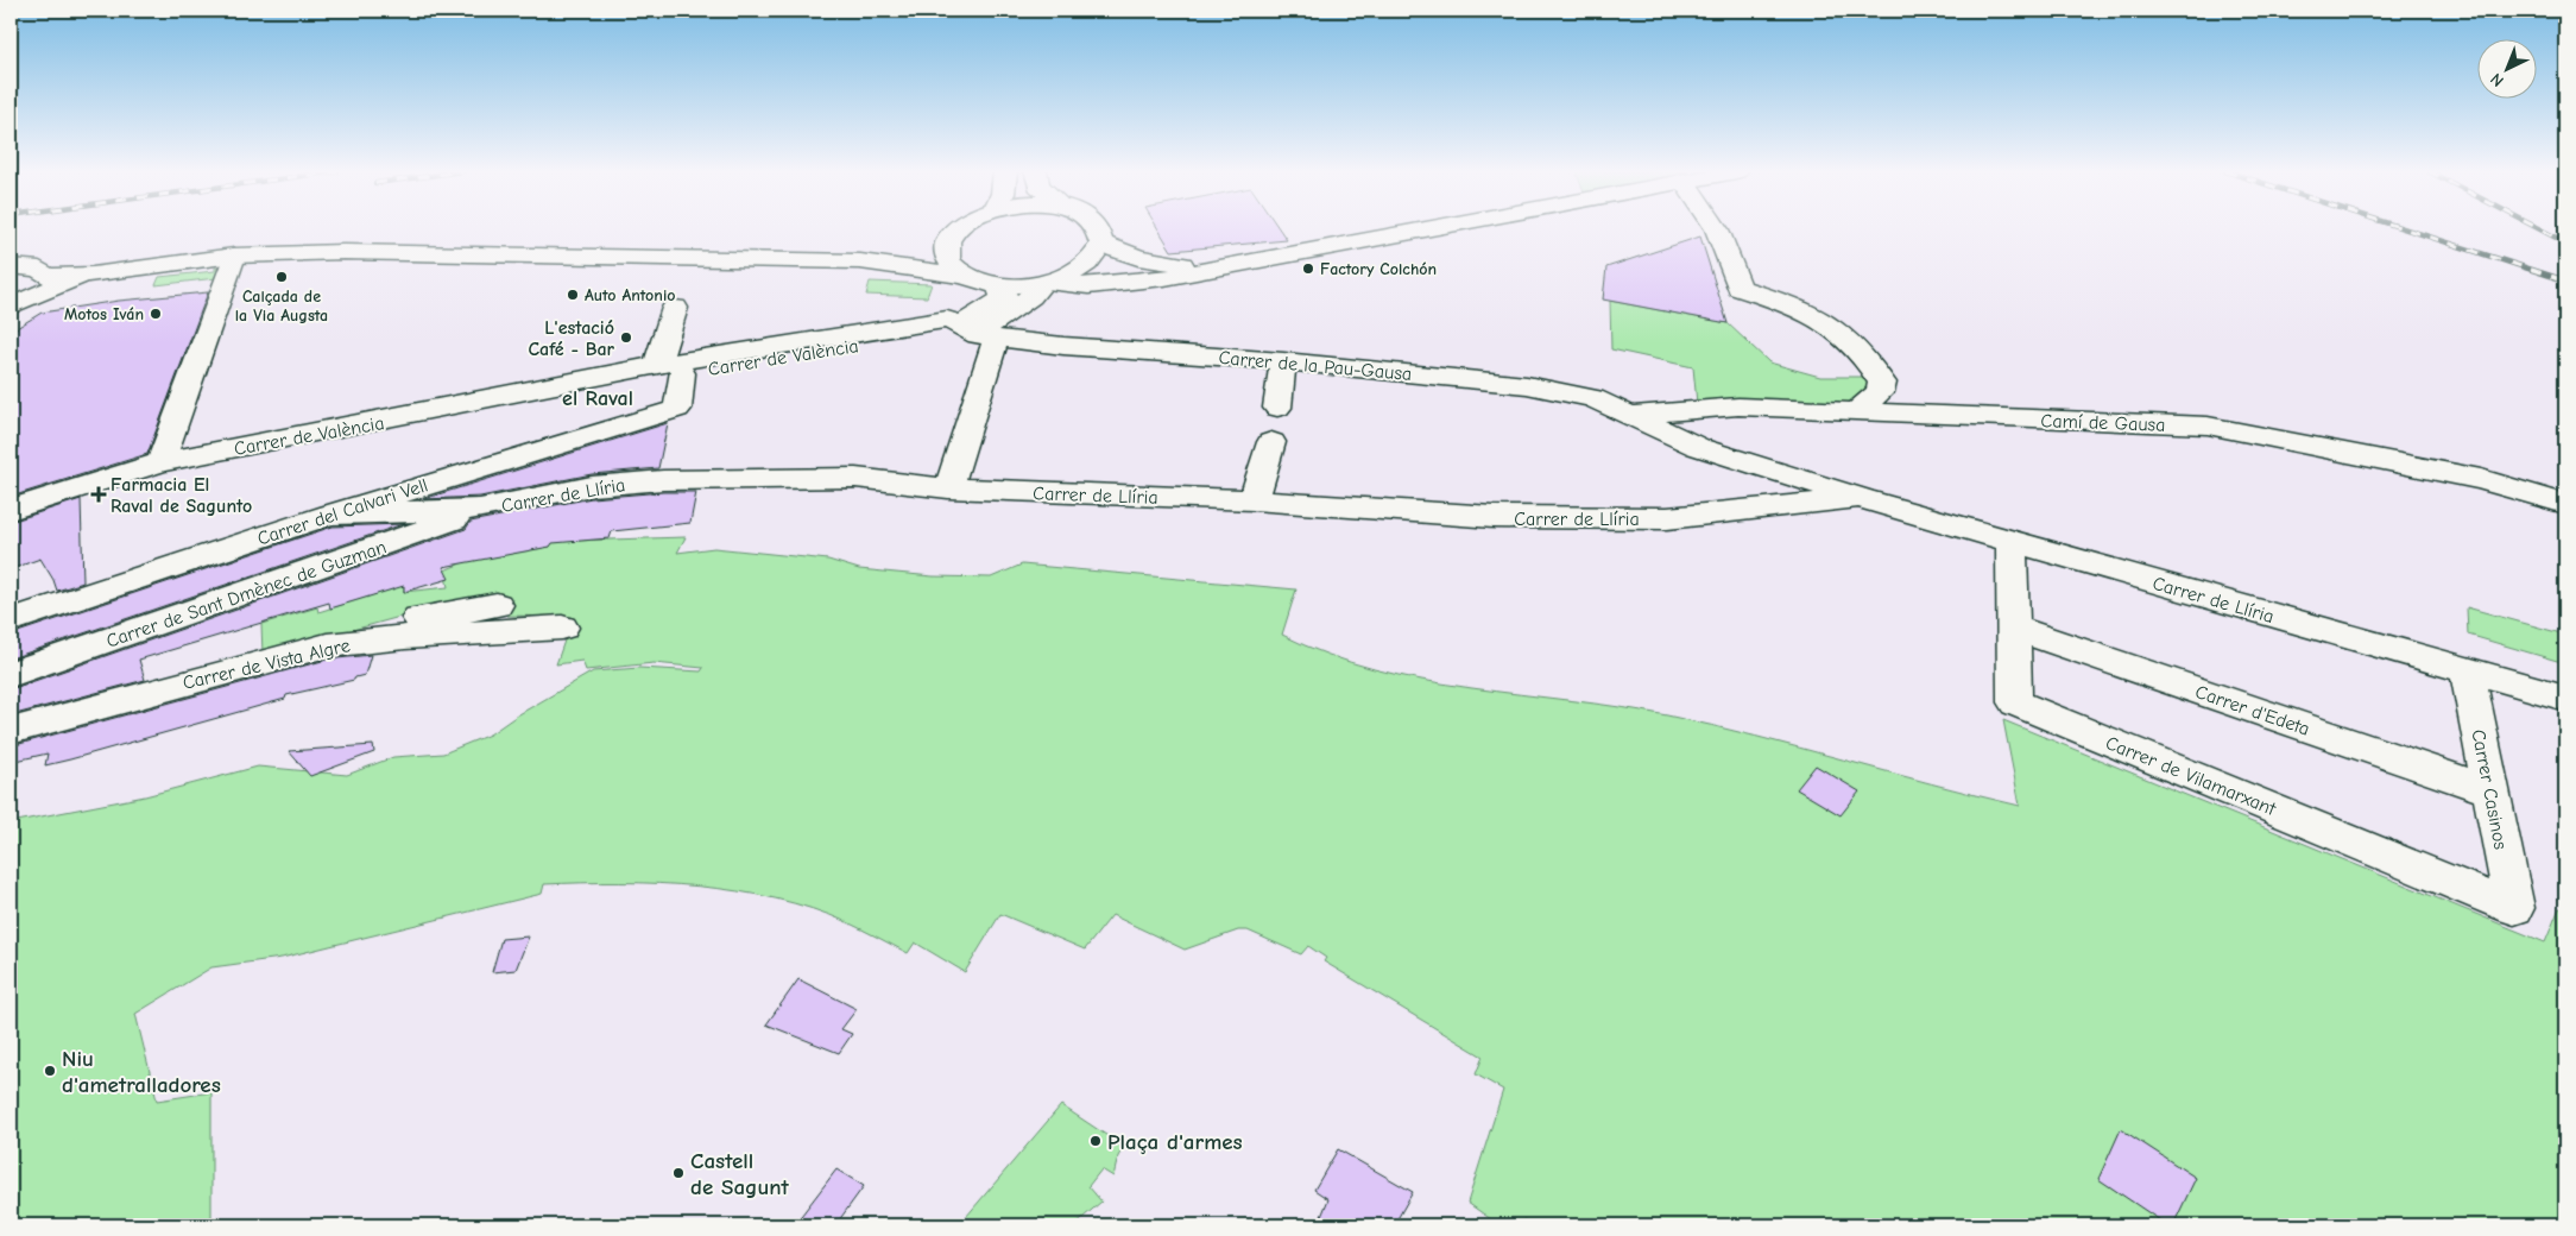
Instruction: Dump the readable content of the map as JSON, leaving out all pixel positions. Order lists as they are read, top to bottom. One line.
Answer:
{"streets":{"street":["Carrer de València","Carrer de la Pau-Gausa","Camí de Gausa","Carrer de Llíria","Carrer del Calvari Vell","Carrer de Sant Dmènec de Guzman","Carrer de Vista Algre","Carrer d'Edeta","Carrer de Vilamarxant","Carrer Casinos"]},"crossings":[["Carrer de València","Carrer del Calvari Vell"],["Carrer de la Pau-Gausa","Camí de Gausa"],["Carrer de la Pau-Gausa","Carrer de Llíria"],["Carrer de Llíria","Carrer del Calvari Vell"],["Carrer de Llíria","Carrer de Sant Dmènec de Guzman"],["Carrer de Llíria","Carrer de Vilamarxant"],["Carrer de Llíria","Carrer Casinos"],["Carrer d'Edeta","Carrer de Vilamarxant"],["Carrer d'Edeta","Carrer Casinos"],["Carrer de Vilamarxant","Carrer Casinos"]],"districts":["el Raval"],"places":{"other":["Factory Colchón","Calçada de la Via Augsta","Auto Antonio","Motos Iván","L'estació Café - Bar","Niu d'ametralladores","Plaça d'armes","Castell de Sagunt"],"health":["Farmacia El Raval de Sagunto"]},"north":"bottom left"}
